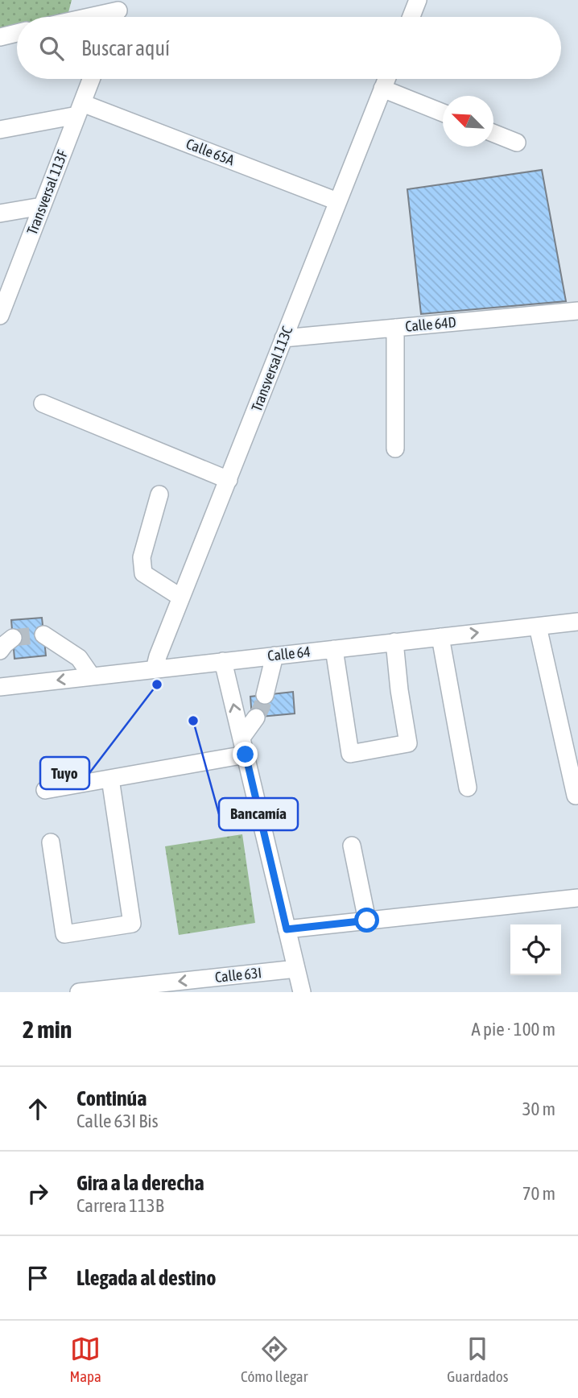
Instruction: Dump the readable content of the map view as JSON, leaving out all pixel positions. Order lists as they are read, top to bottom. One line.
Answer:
{"streets":{"street":["Calle 65A","Transversal 113F","Calle 64D","Transversal 113C","Calle 64","Calle 63I"]},"crossings":[["Calle 65A","Transversal 113F"],["Calle 65A","Transversal 113C"],["Calle 64D","Transversal 113C"],["Transversal 113C","Calle 64"]],"one_way":["Calle 63I"],"places":["Tuyo","Bancamía"],"north":"top left","page":{"search":"Buscar aquí","heading":["2 min","A pie · 100 m"],"list":[["Continúa","Calle 63I Bis","30 m"],["Gira a la derecha","Carrera 113B","70 m"],"Llegada al destino"],"nav":["Mapa","Cómo llegar","Guardados"]}}
